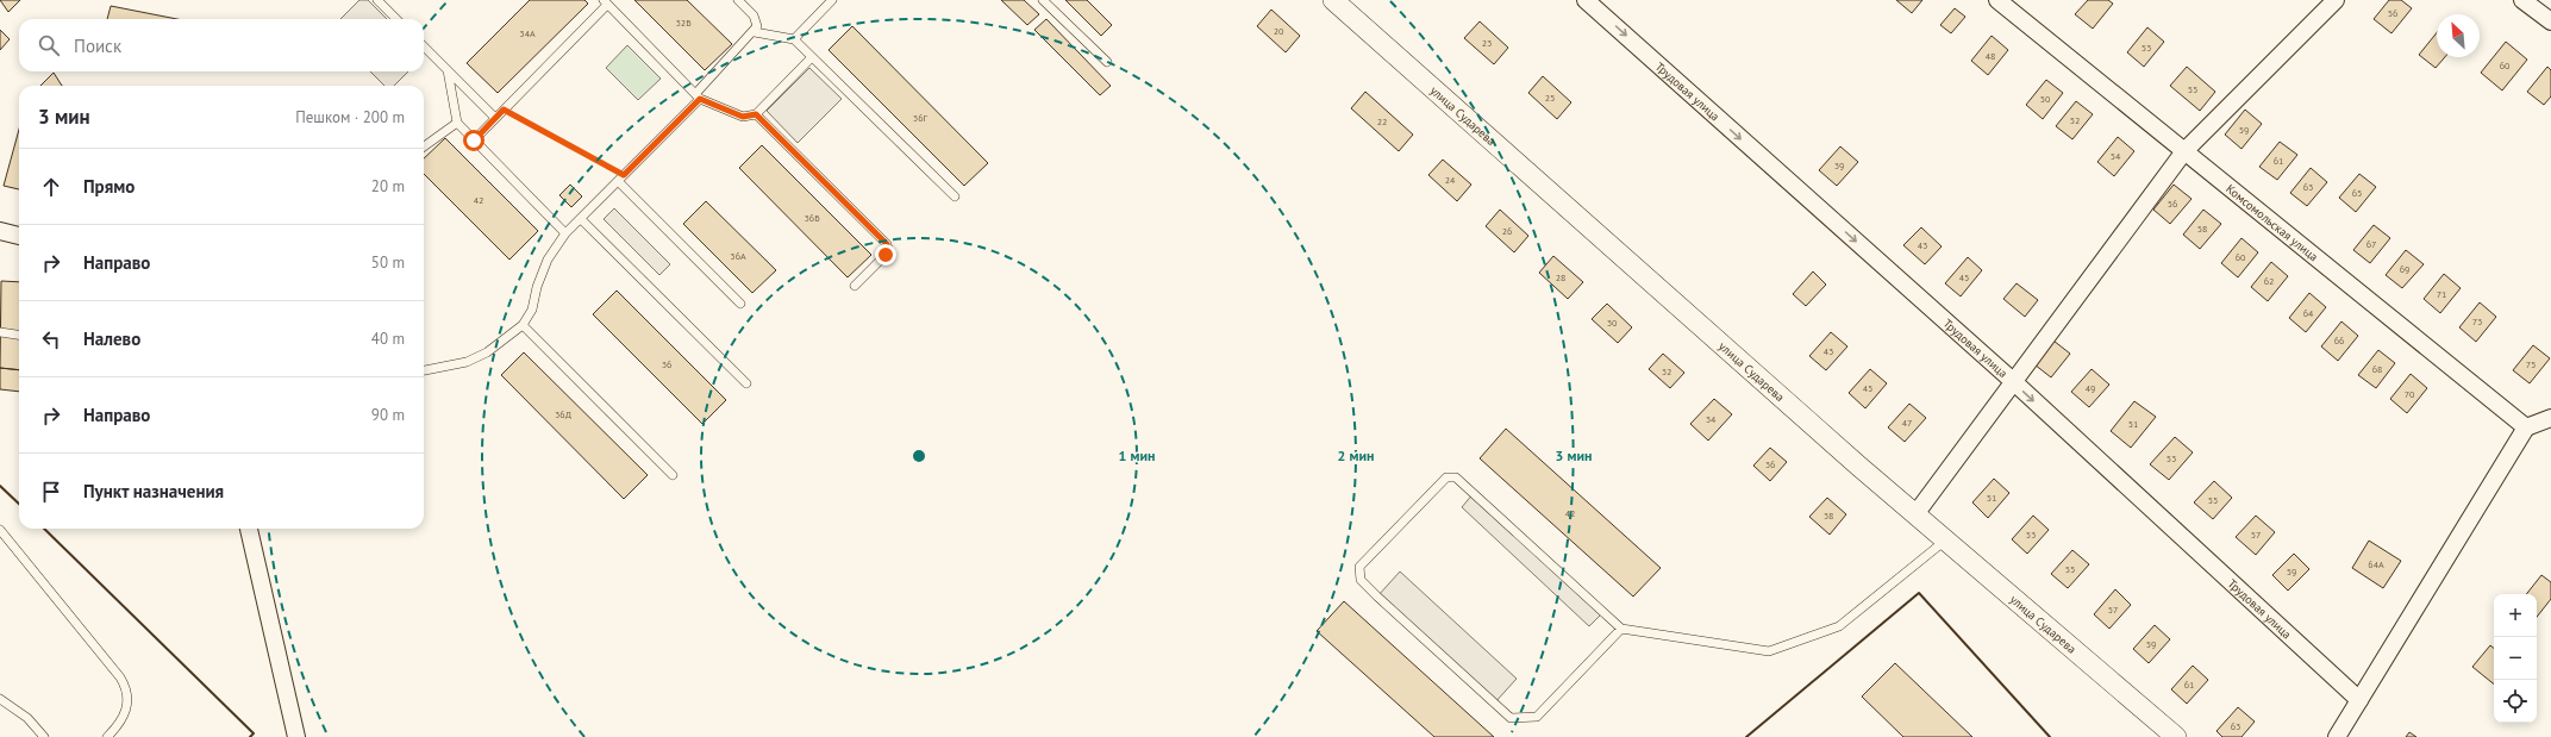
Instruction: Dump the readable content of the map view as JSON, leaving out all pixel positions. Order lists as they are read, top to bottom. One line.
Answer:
{"streets":{"street":["Трудовая улица","улица Сударева","Комсомольская улица"]},"one_way":["Трудовая улица"],"house_numbers":["56","32Б","20","34А","23","53","48","60","55","25","50","36Г","52","22","59","54","61","39","24","63","65","42","56","36Б","58","26","67","43","36А","60","69","28","45","62","71","64","73","30","66","43","36","75","68","32","45","49","70","36Д","34","47","51","53","36","51","55","42","38","53","57","64А","55","59","57","59","61","63"],"north":"top left","page":{"search":"Поиск","heading":["3 мин","Пешком · 200 m"],"list":[["Прямо","20 m"],["Направо","50 m"],["Налево","40 m"],["Направо","90 m"],"Пункт назначения"],"map_buttons":["+","−"]},"rings":["1 мин","2 мин","3 мин"]}
